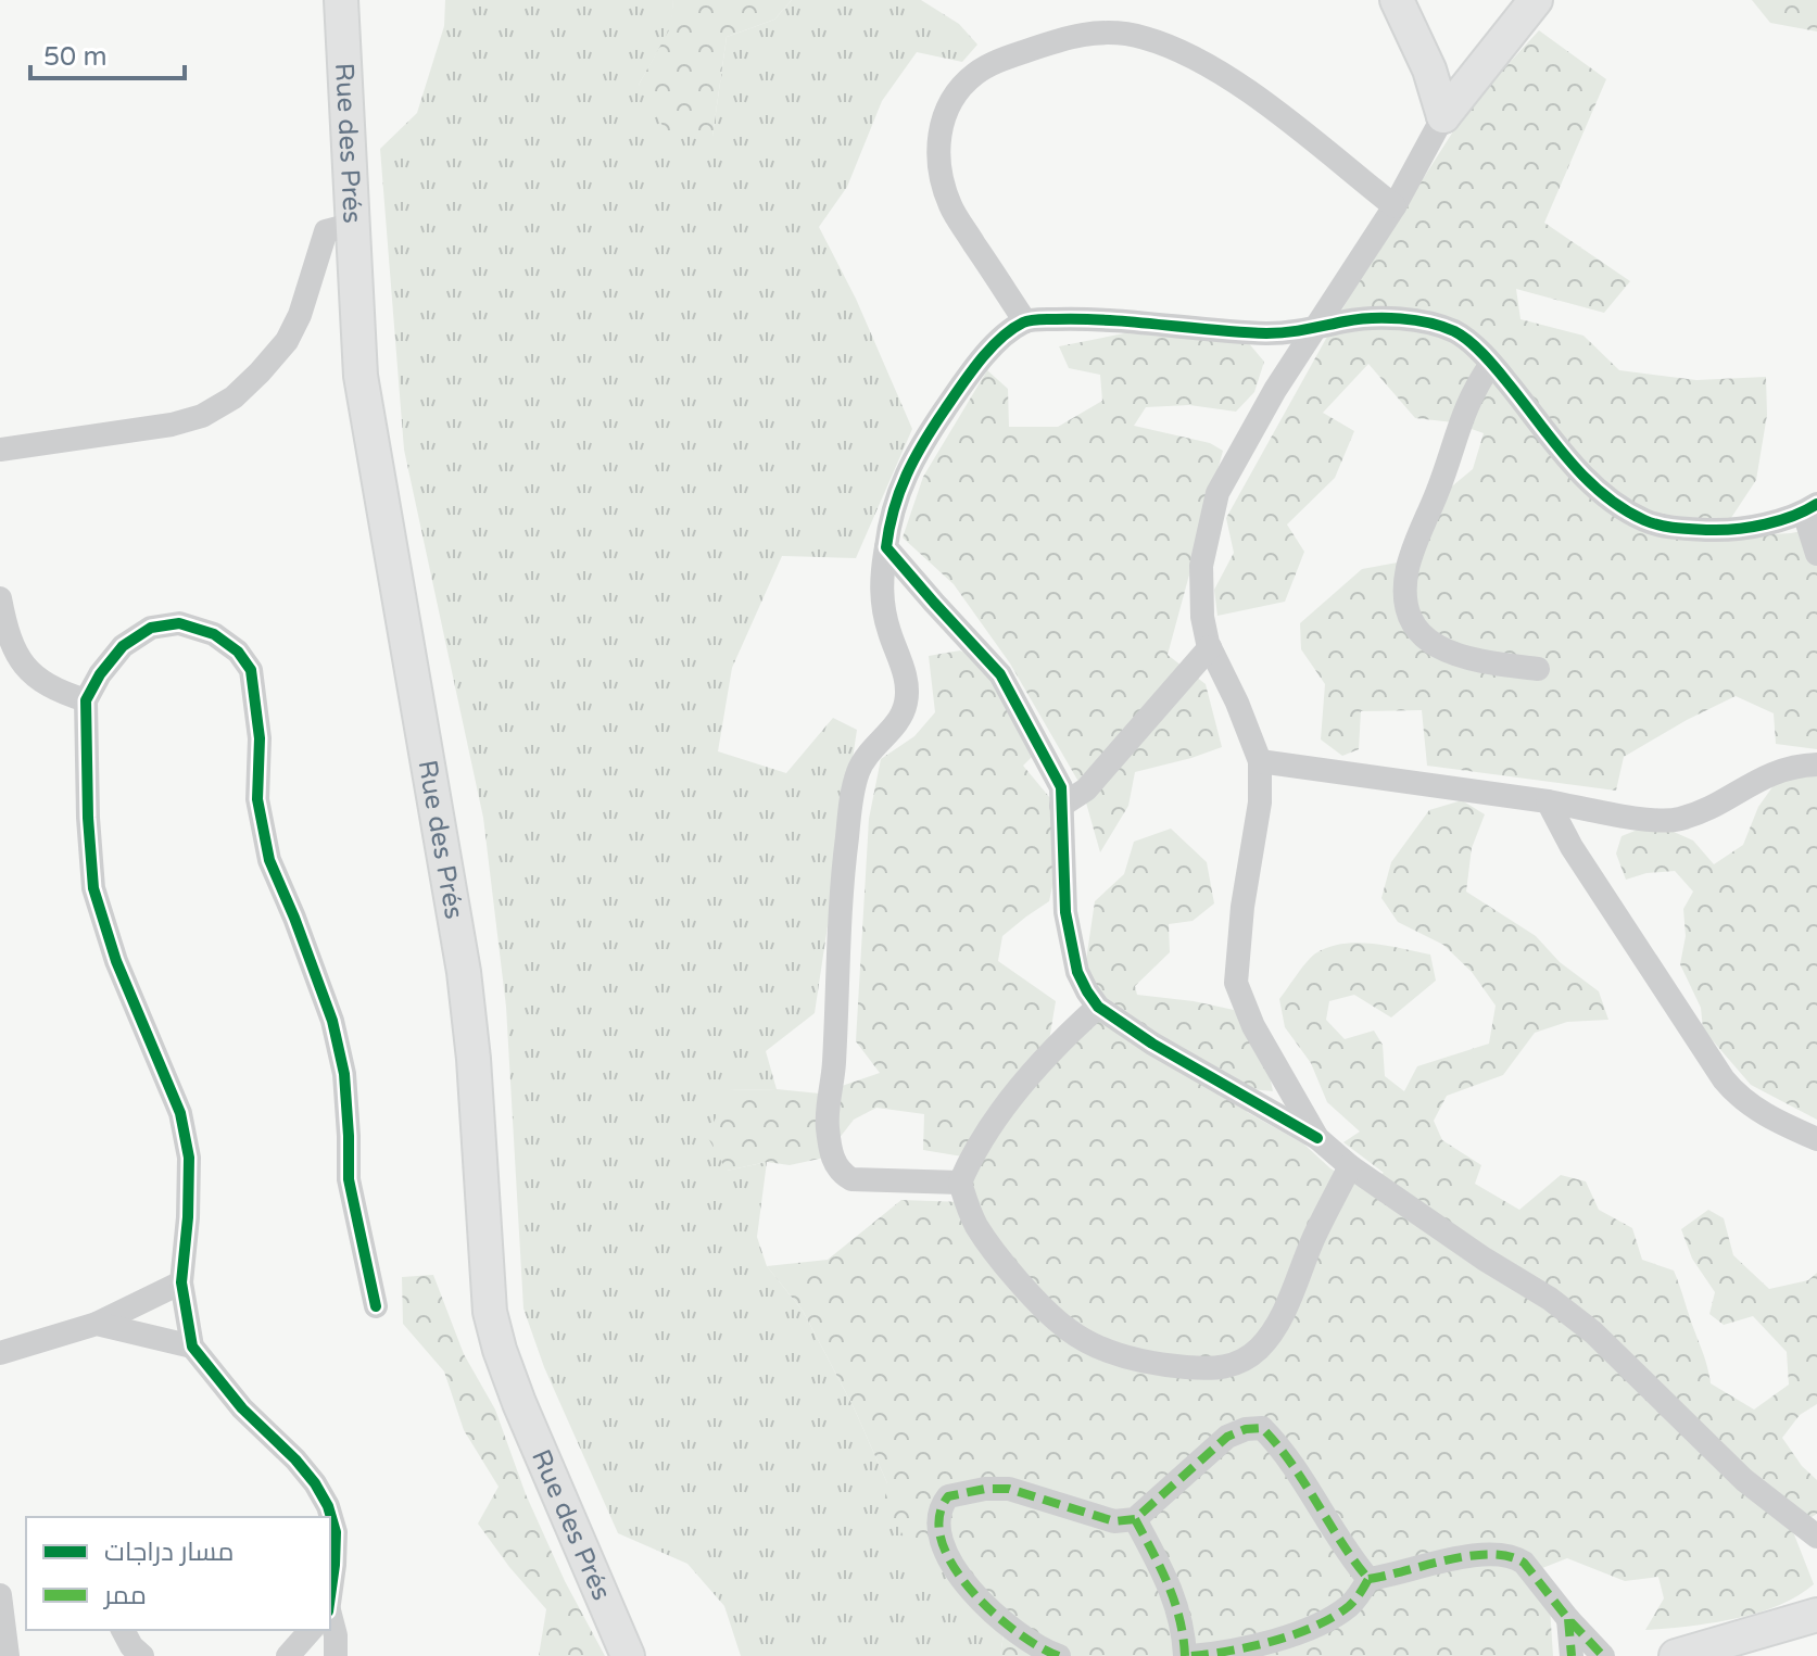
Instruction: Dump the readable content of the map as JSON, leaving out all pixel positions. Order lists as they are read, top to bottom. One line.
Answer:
{"streets":{"street":["Rue des Prés"]},"legend":["مسار دراجات","ممر"],"scale_bar":"50 m"}
